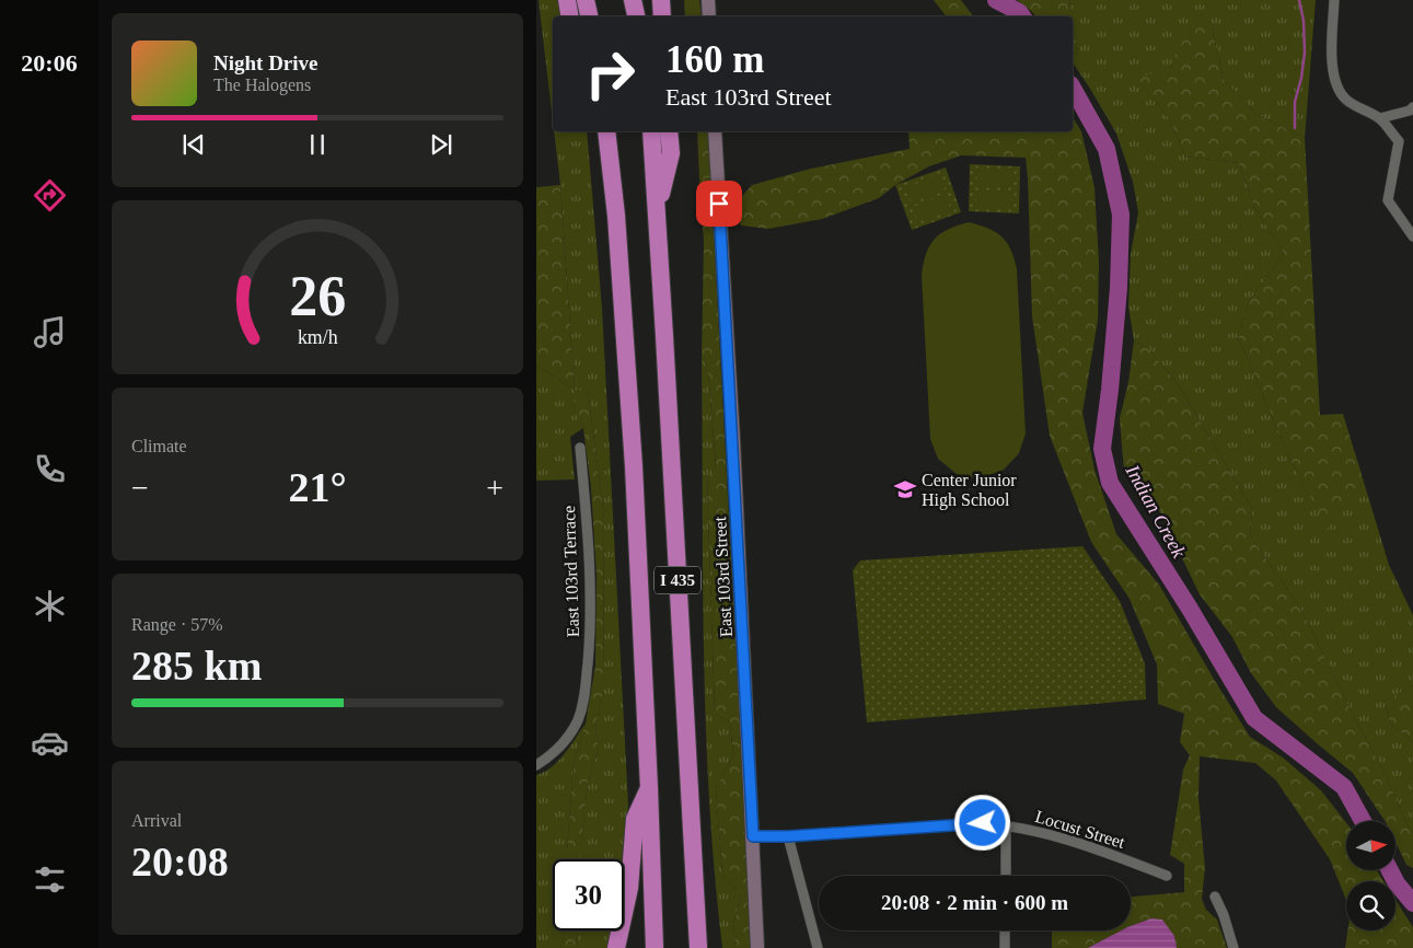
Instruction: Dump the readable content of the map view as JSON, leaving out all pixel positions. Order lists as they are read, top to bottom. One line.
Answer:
{"streets":{"highway":["I 435"],"street":["East 103rd Terrace","East 103rd Street","Locust Street"]},"crossings":[["East 103rd Street","Locust Street"]],"water":["Indian Creek"],"places":{"school or university":["Center Junior High School"]},"north":"right","page":{"tabs":"20:06","turn":["160 m","East 103rd Street"],"song":["Night Drive","The Halogens"],"tile":["Climate",["Range · 57%","285 km"],["Arrival","20:08"]],"heat":["−","21°","+"],"limit":"30","trip":"20:08 · 2 min · 600 m","gauge":["26","km/h"]}}
